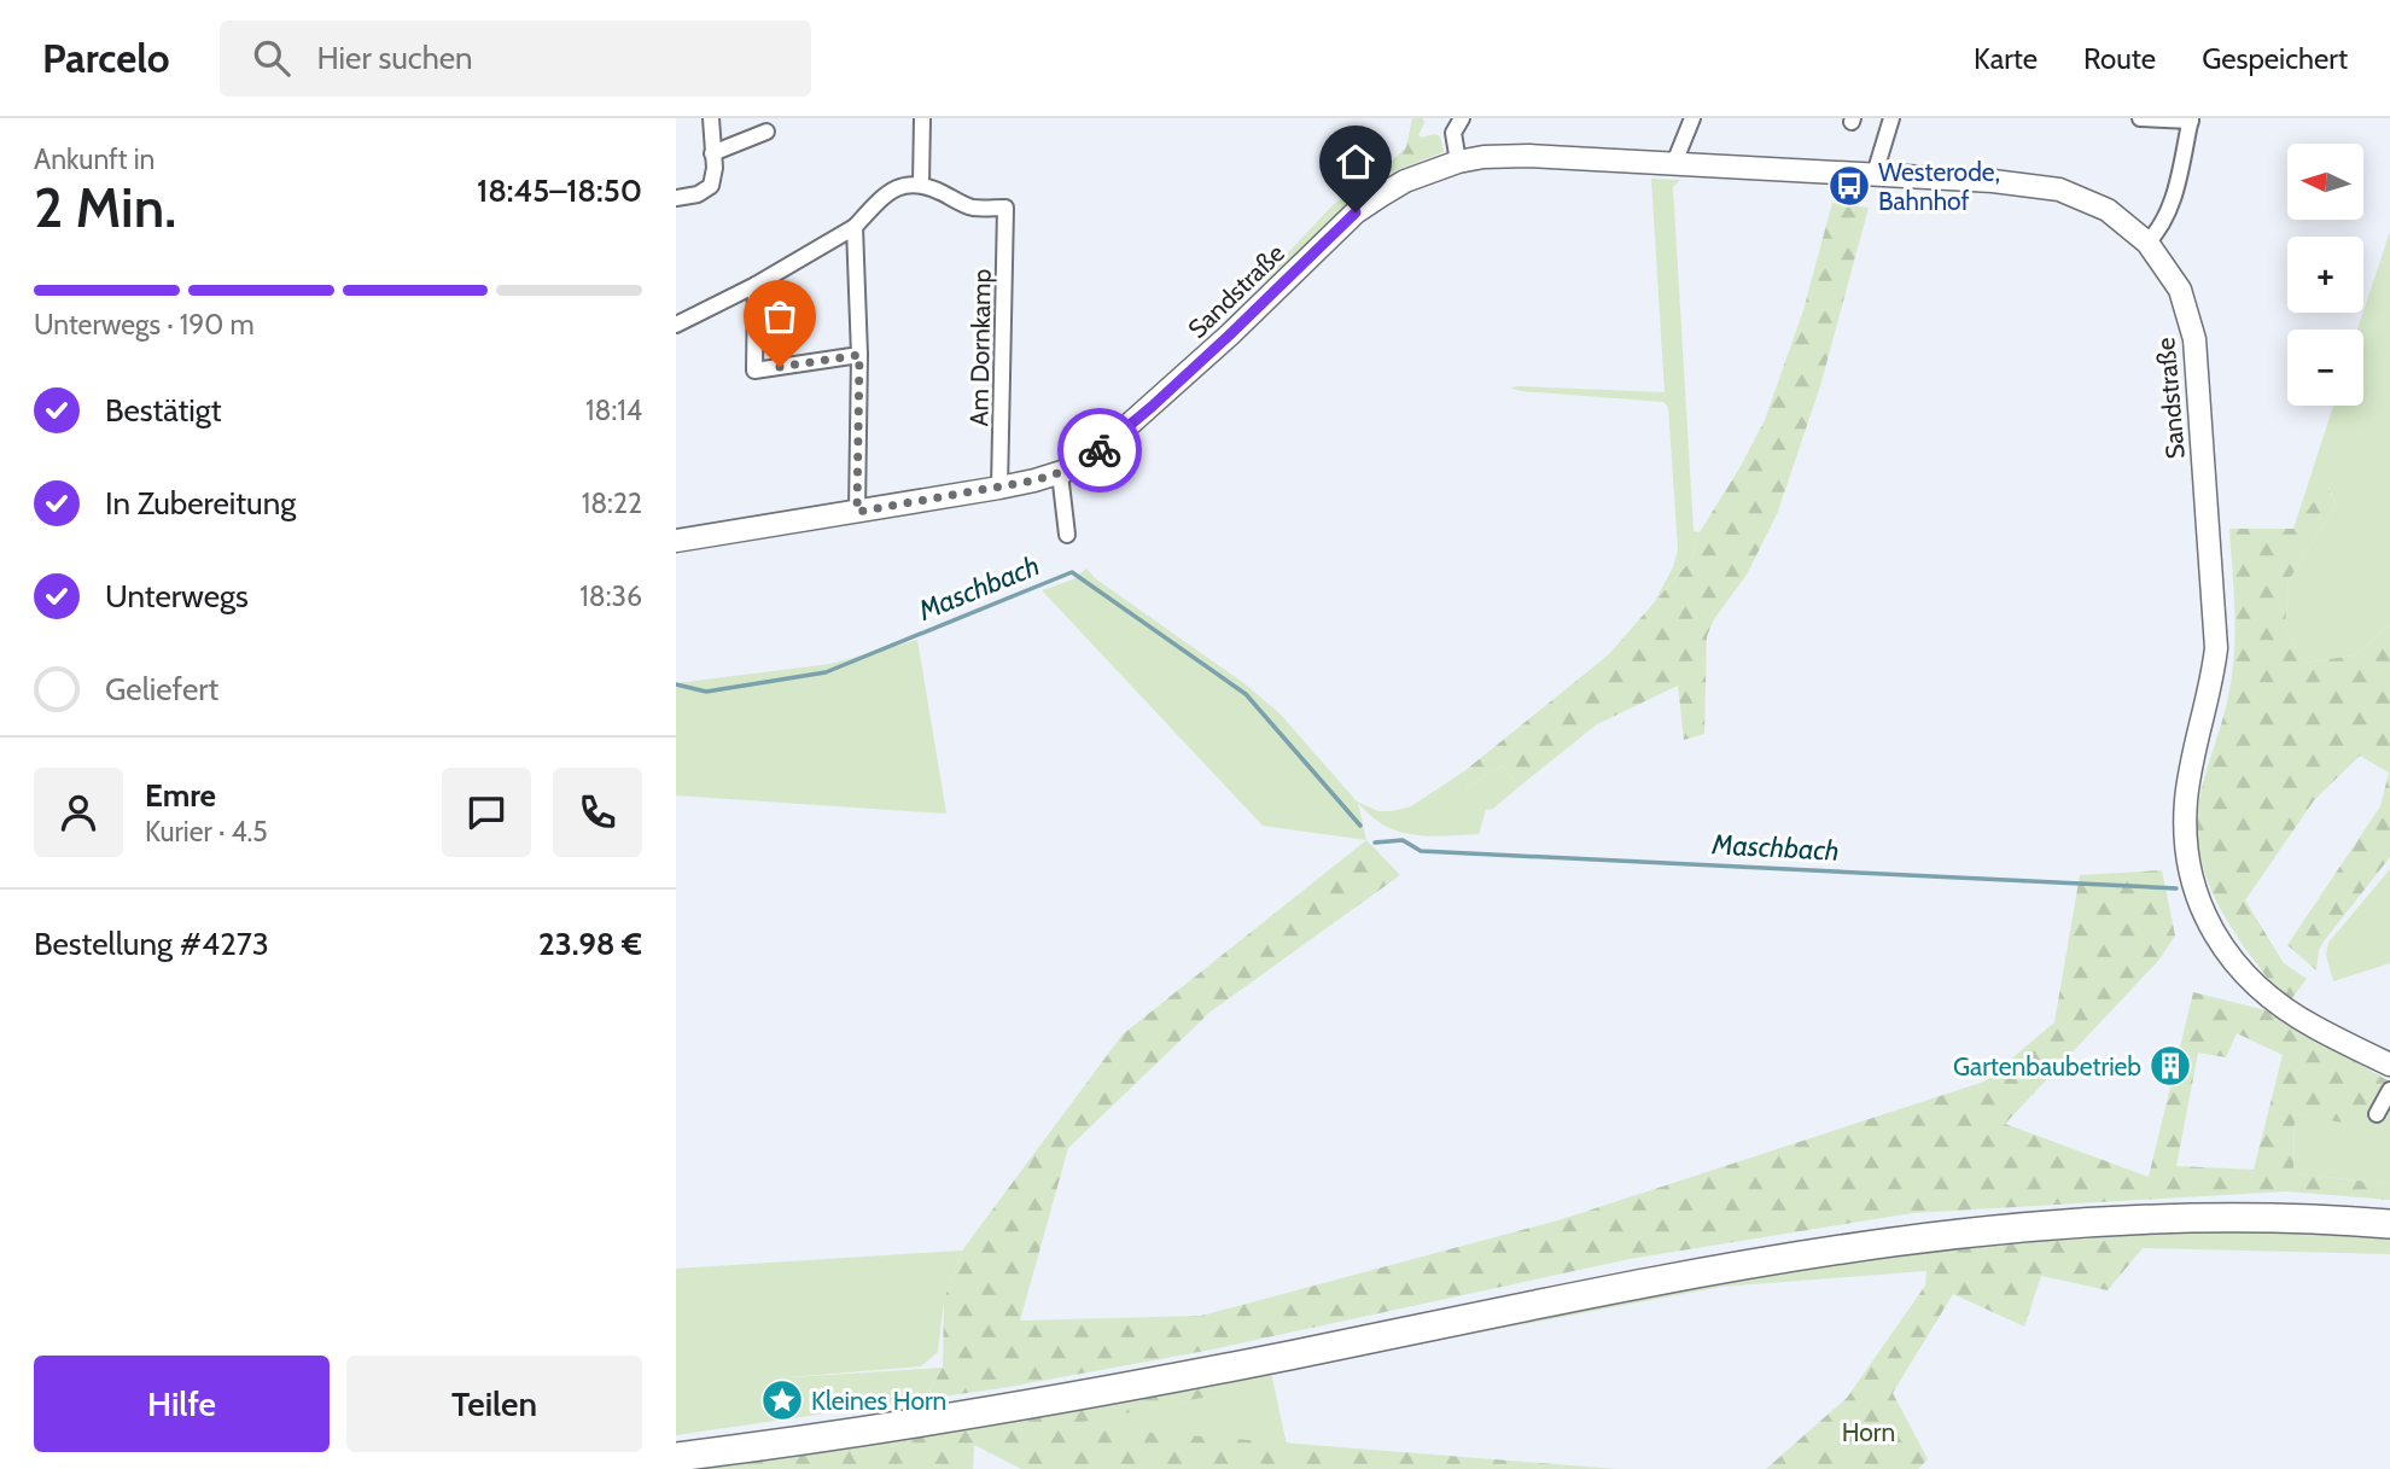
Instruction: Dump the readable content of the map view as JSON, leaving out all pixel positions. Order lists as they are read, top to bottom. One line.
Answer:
{"streets":{"street":["Sandstraße","Am Dornkamp"]},"crossings":[["Sandstraße","Am Dornkamp"]],"water":["Maschbach"],"parks":["Horn"],"places":{"bus stop":["Westerode, Bahnhof"],"building":["Gartenbaubetrieb"],"place":["Kleines Horn"]},"north":"left","page":{"header":"Parcelo","search":"Hier suchen","nav":["Karte","Route","Gespeichert"],"heading":["2 Min.","Ankunft in","18:45–18:50"],"panel":["Emre","Kurier · 4.5","Bestellung #4273","23.98 €"],"map_buttons":["+","−"],"bar":"Unterwegs · 190 m","list":[["Bestätigt","18:14"],["In Zubereitung","18:22"],["Unterwegs","18:36"],"Geliefert"],"buttons":["Hilfe","Teilen"]}}
